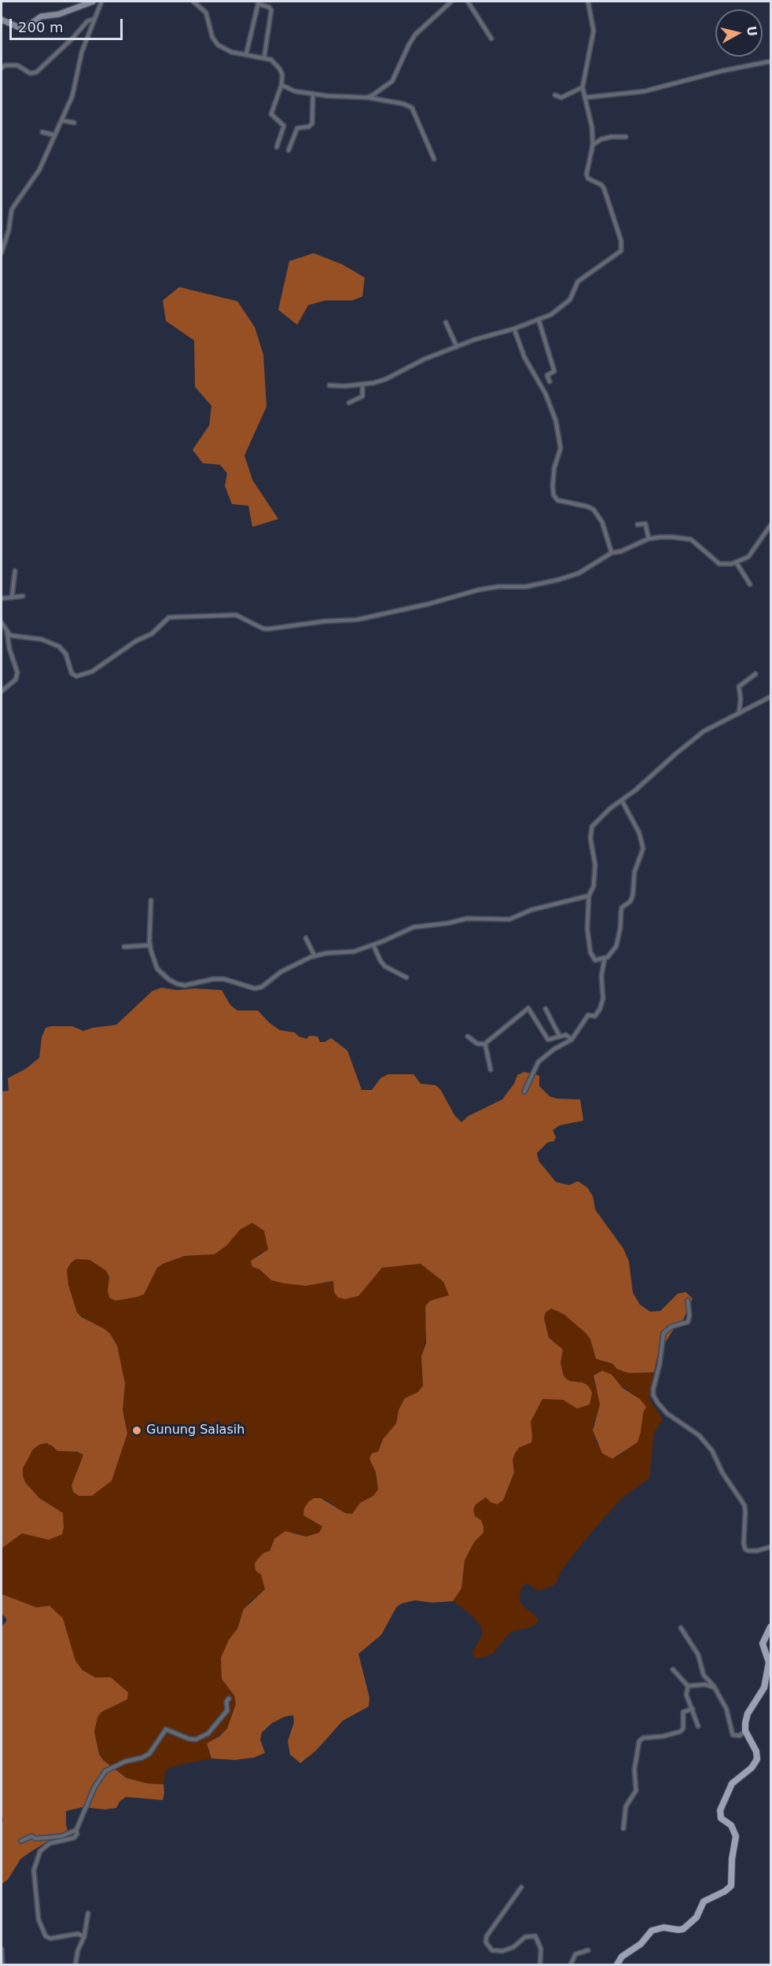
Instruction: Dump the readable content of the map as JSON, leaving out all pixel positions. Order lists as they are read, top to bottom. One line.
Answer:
{"places":["Gunung Salasih"],"scale_bar":"200 m","north":"right"}
